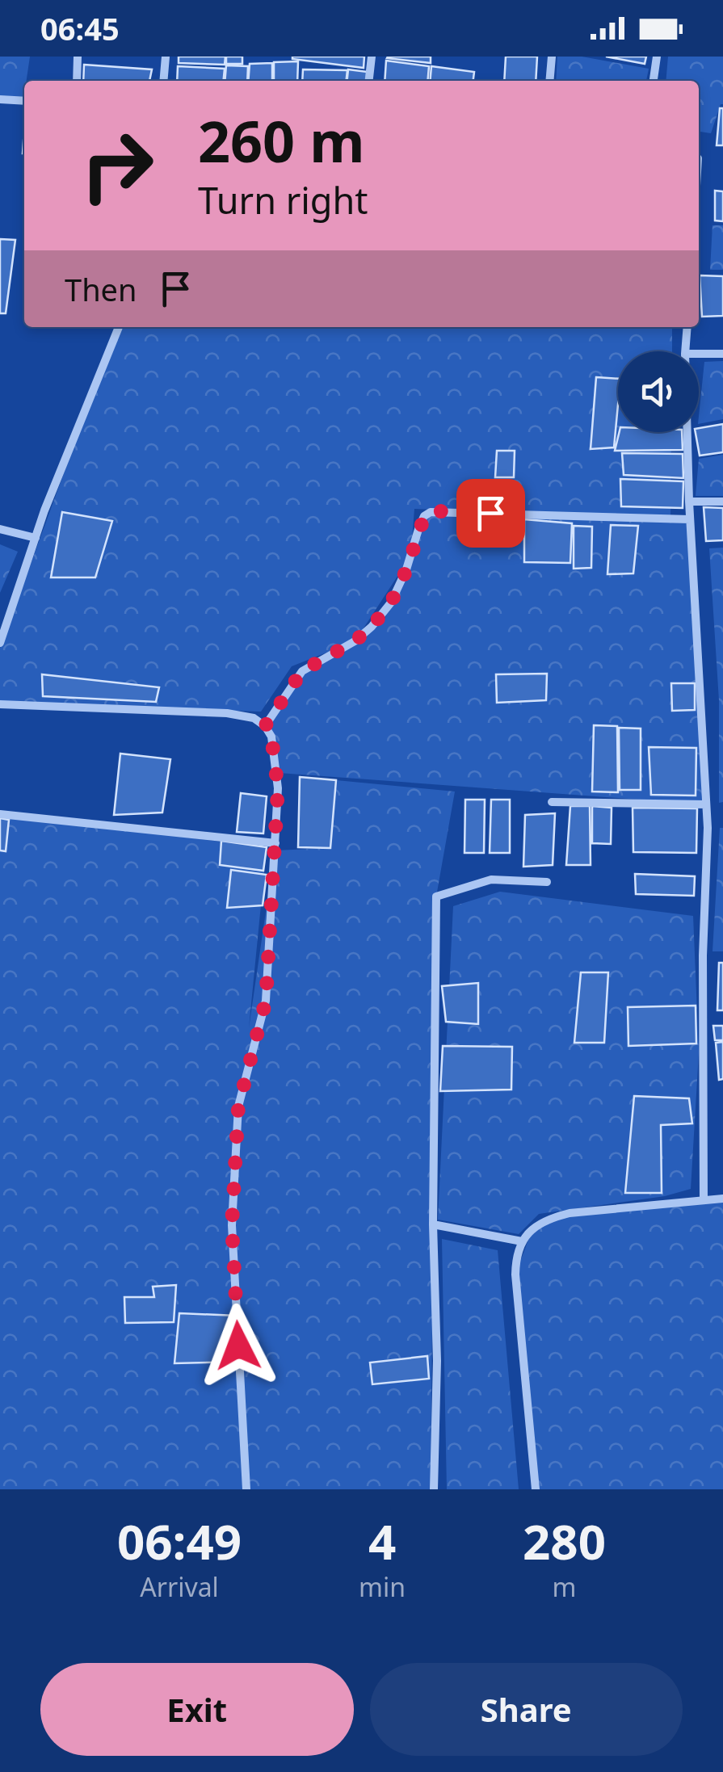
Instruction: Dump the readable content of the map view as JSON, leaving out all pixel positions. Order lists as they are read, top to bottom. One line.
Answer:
{"page":{"status":"06:45","turn":["260 m","Turn right"],"then":"Then","eta":["06:49","Arrival","4","min","280","m"],"buttons":["Exit","Share"]}}
